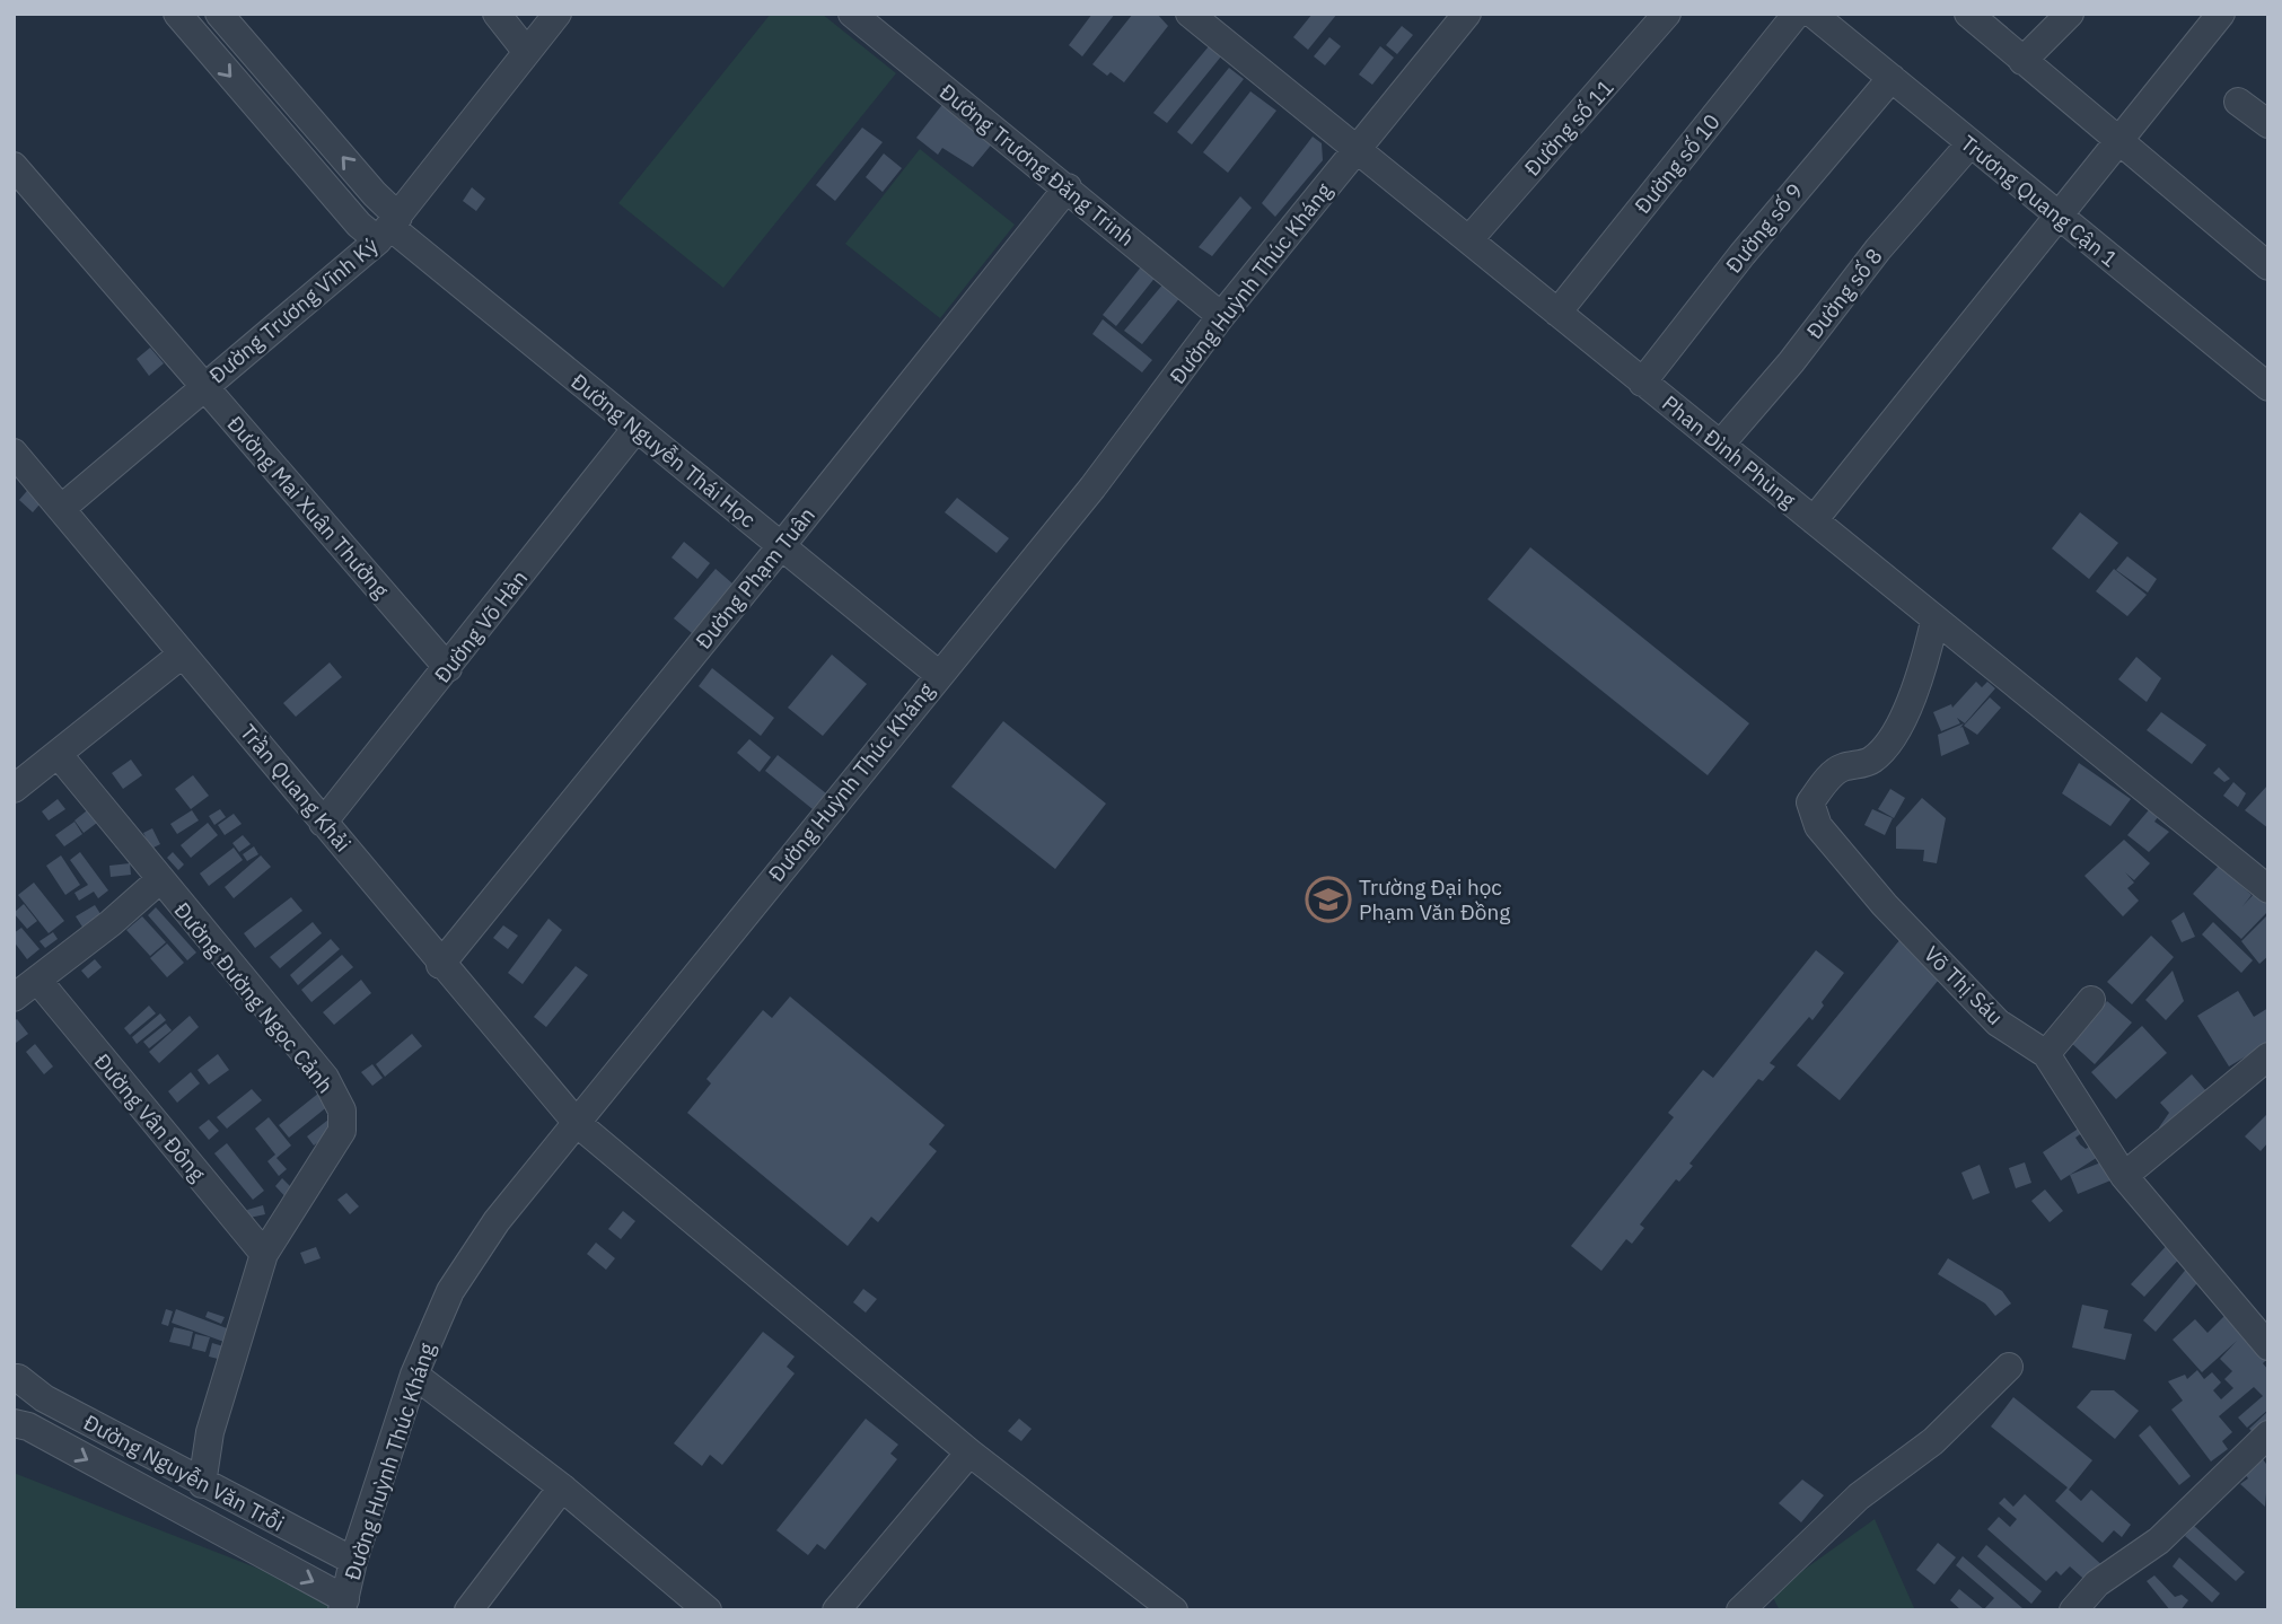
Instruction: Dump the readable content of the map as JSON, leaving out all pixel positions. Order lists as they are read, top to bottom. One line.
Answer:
{"streets":{"street":["Đường số 11","Đường số 10","Đường Trương Đăng Trinh","Trương Quang Cận 1","Đường số 9","Đường Huỳnh Thúc Kháng","Đường số 8","Đường Trương Vĩnh Ký","Đường Nguyễn Thái Học","Phan Đình Phùng","Đường Mai Xuân Thưởng","Đường Phạm Tuân","Đường Võ Hàn","Trần Quang Khải","Võ Thị Sáu","Đường Đường Ngọc Cảnh","Đường Vân Đông","Đường Nguyễn Văn Trỗi"]},"crossings":[["Đường số 11","Phan Đình Phùng"],["Đường số 10","Phan Đình Phùng"],["Đường Trương Đăng Trinh","Đường Huỳnh Thúc Kháng"],["Đường Trương Đăng Trinh","Đường Phạm Tuân"],["Trương Quang Cận 1","Đường số 9"],["Trương Quang Cận 1","Đường số 8"],["Đường số 9","Phan Đình Phùng"],["Đường Huỳnh Thúc Kháng","Đường Nguyễn Thái Học"],["Đường Huỳnh Thúc Kháng","Phan Đình Phùng"],["Đường Huỳnh Thúc Kháng","Trần Quang Khải"],["Đường Huỳnh Thúc Kháng","Đường Nguyễn Văn Trỗi"],["Đường số 8","Phan Đình Phùng"],["Đường Trương Vĩnh Ký","Đường Nguyễn Thái Học"],["Đường Trương Vĩnh Ký","Đường Mai Xuân Thưởng"],["Đường Trương Vĩnh Ký","Trần Quang Khải"],["Đường Nguyễn Thái Học","Đường Phạm Tuân"],["Đường Nguyễn Thái Học","Đường Võ Hàn"],["Phan Đình Phùng","Võ Thị Sáu"],["Đường Mai Xuân Thưởng","Đường Võ Hàn"],["Đường Phạm Tuân","Trần Quang Khải"],["Đường Võ Hàn","Trần Quang Khải"],["Đường Đường Ngọc Cảnh","Đường Vân Đông"],["Đường Đường Ngọc Cảnh","Đường Nguyễn Văn Trỗi"]],"places":{"school or university":["Trường Đại học Phạm Văn Đồng"]}}
